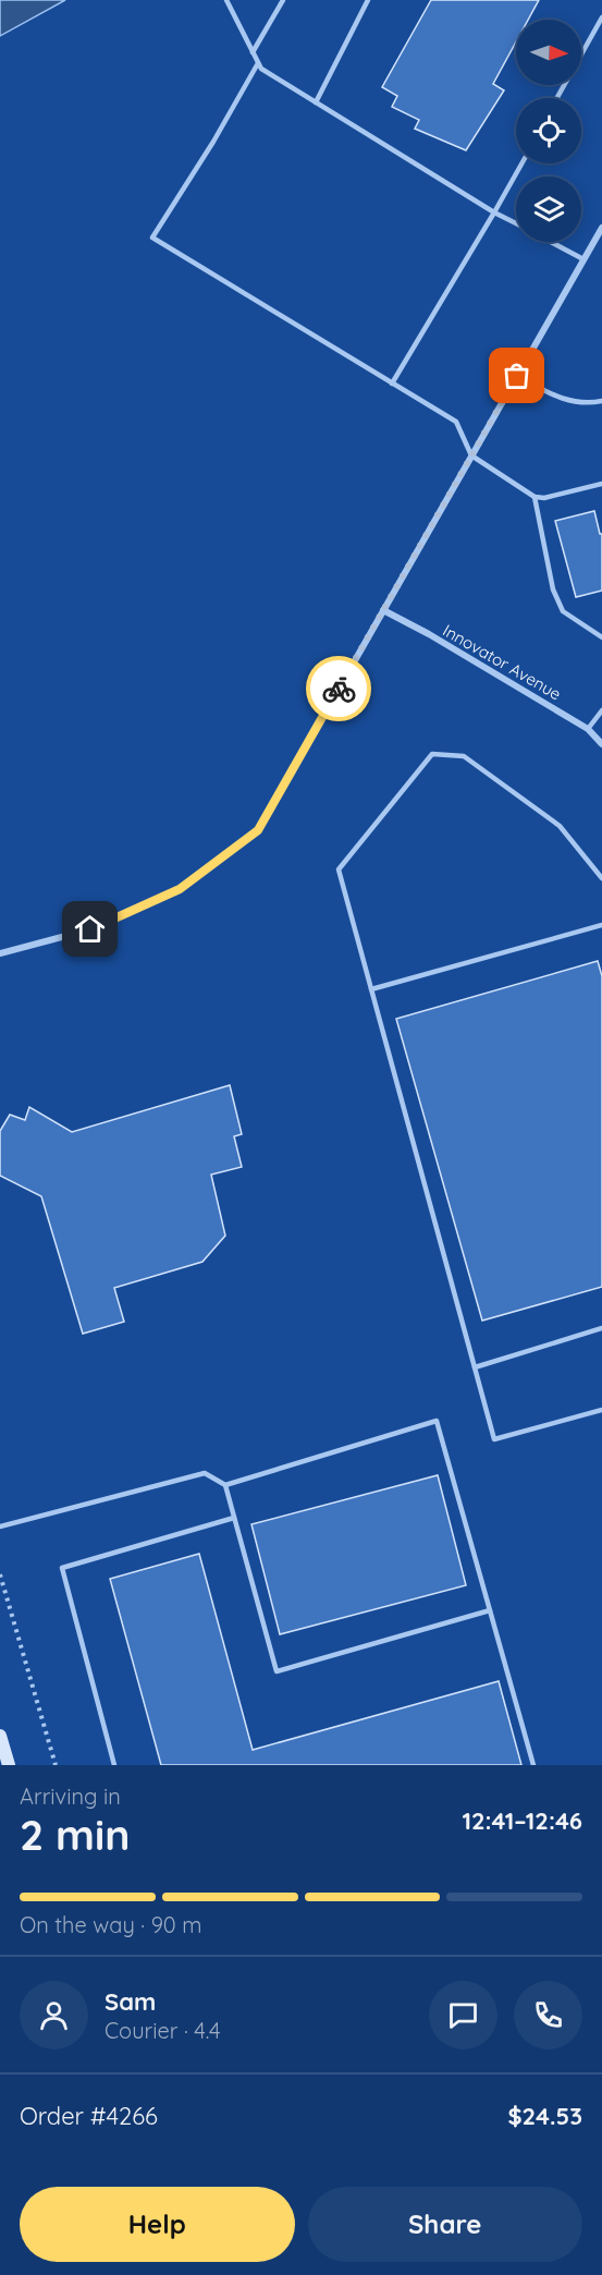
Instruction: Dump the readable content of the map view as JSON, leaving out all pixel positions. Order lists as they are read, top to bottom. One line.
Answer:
{"streets":{"street":["Innovator Avenue"]},"north":"right","page":{"heading":["2 min","Arriving in","12:41–12:46"],"panel":["Sam","Courier · 4.4","Order #4266","$24.53"],"bar":"On the way · 90 m","buttons":["Help","Share"]}}
